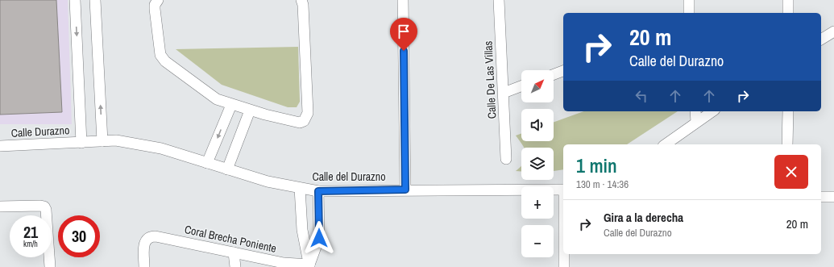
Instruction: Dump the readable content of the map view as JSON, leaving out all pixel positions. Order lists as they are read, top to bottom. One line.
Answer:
{"streets":{"street":["Calle De Las Villas","Calle Durazno","Calle del Durazno","Coral Brecha Poniente"]},"crossings":[["Calle Durazno","Calle del Durazno"]],"north":"top right","page":{"turn":["20 m","Calle del Durazno"],"map_buttons":["+","−"],"heading":["1 min","130 m · 14:36"],"list":[{"name":"Gira a la derecha","note":"Calle del Durazno","value":"20 m"}],"speed":"21 km/h","limit":"30"}}
